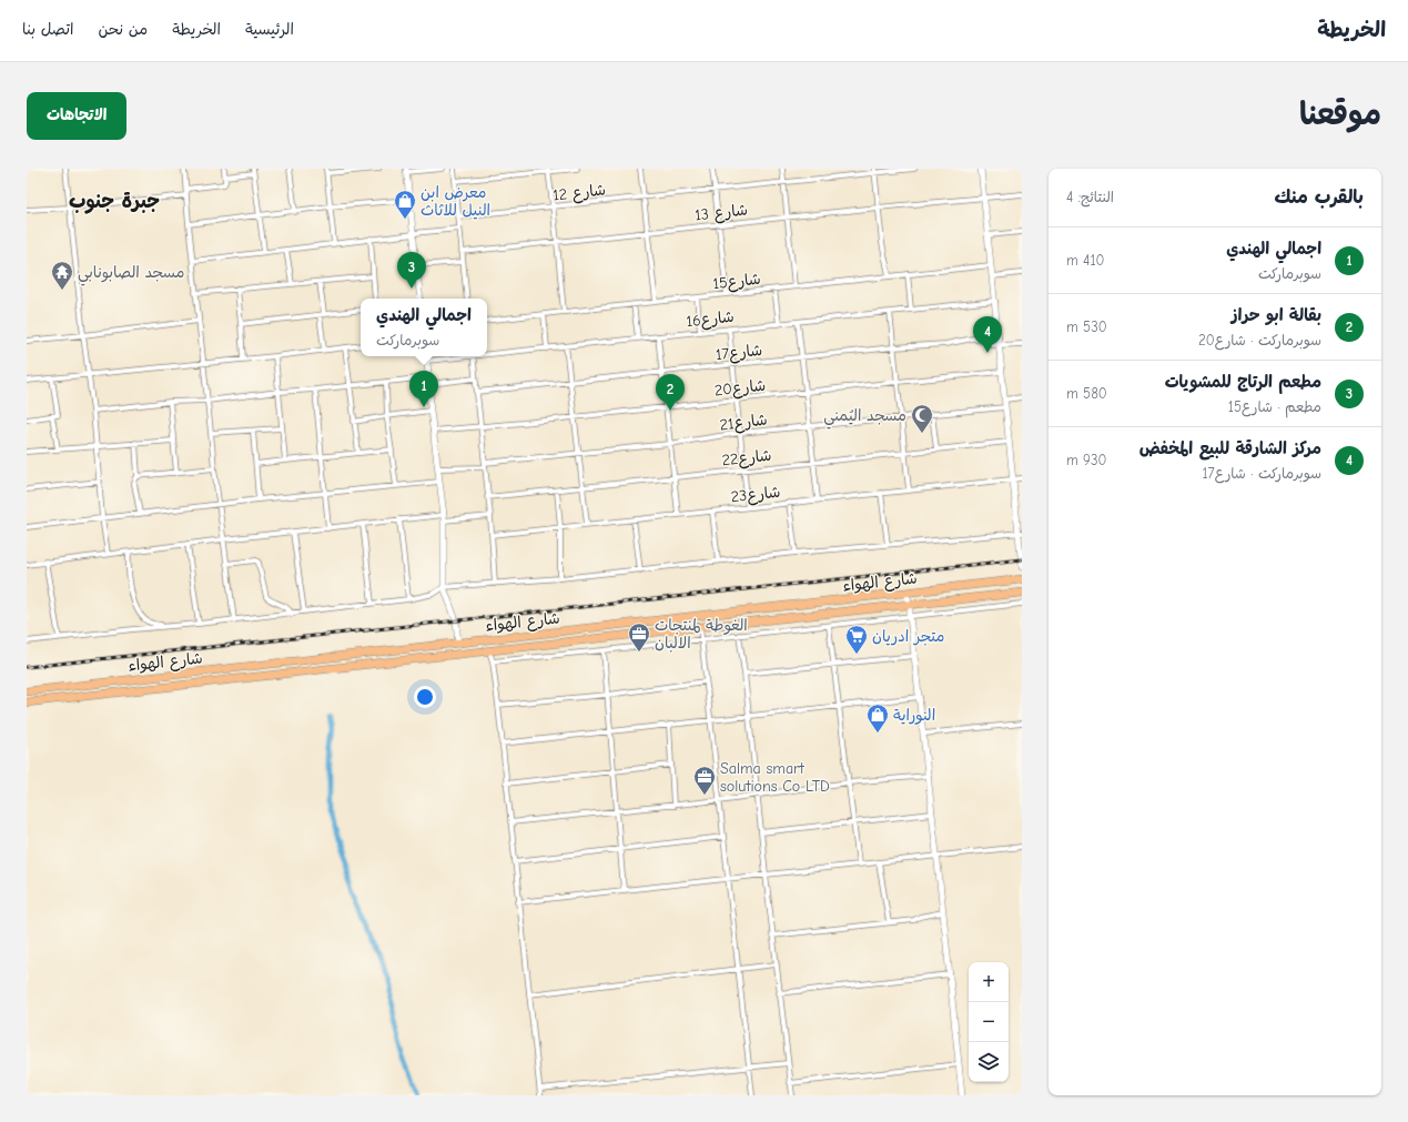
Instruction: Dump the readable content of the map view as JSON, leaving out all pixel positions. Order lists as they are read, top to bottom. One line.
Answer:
{"streets":{"highway":["شارع الهواء"],"street":["شارع 12","شارع 13","شارع15","شارع16","شارع17","شارع20","شارع21","شارع22","شارع23"]},"districts":["جبرة جنوب"],"places":{"shop":["معرض ابن النيل للاثاث","النوراية"],"temple":["مسجد الصابونابي"],"mosque":["مسجد اليُمني"],"office":["الغوطة لمنتجات الالبان","Salma smart solutions Co LTD"],"supermarket":["متجر ادريان"]},"page":{"header":"الخريطة","nav":["الرئيسية","الخريطة","من نحن","اتصل بنا"],"title":"موقعنا","buttons":"الاتجاهات","heading":["بالقرب منك","النتائج: 4"],"list":[{"mark":"1","name":"اجمالي الهندي","note":"سوبرماركت","value":"410 m"},{"mark":"2","name":"بقالة ابو حراز","note":"سوبرماركت · شارع20","value":"530 m"},{"mark":"3","name":"مطعم الرتاج للمشويات","note":"مطعم · شارع15","value":"580 m"},{"mark":"4","name":"مركز الشارقة للبيع المخفض","note":"سوبرماركت · شارع17","value":"930 m"}],"pins":["3","4","1","2"],"popup":["اجمالي الهندي","سوبرماركت"],"map_buttons":["+","−"]}}
